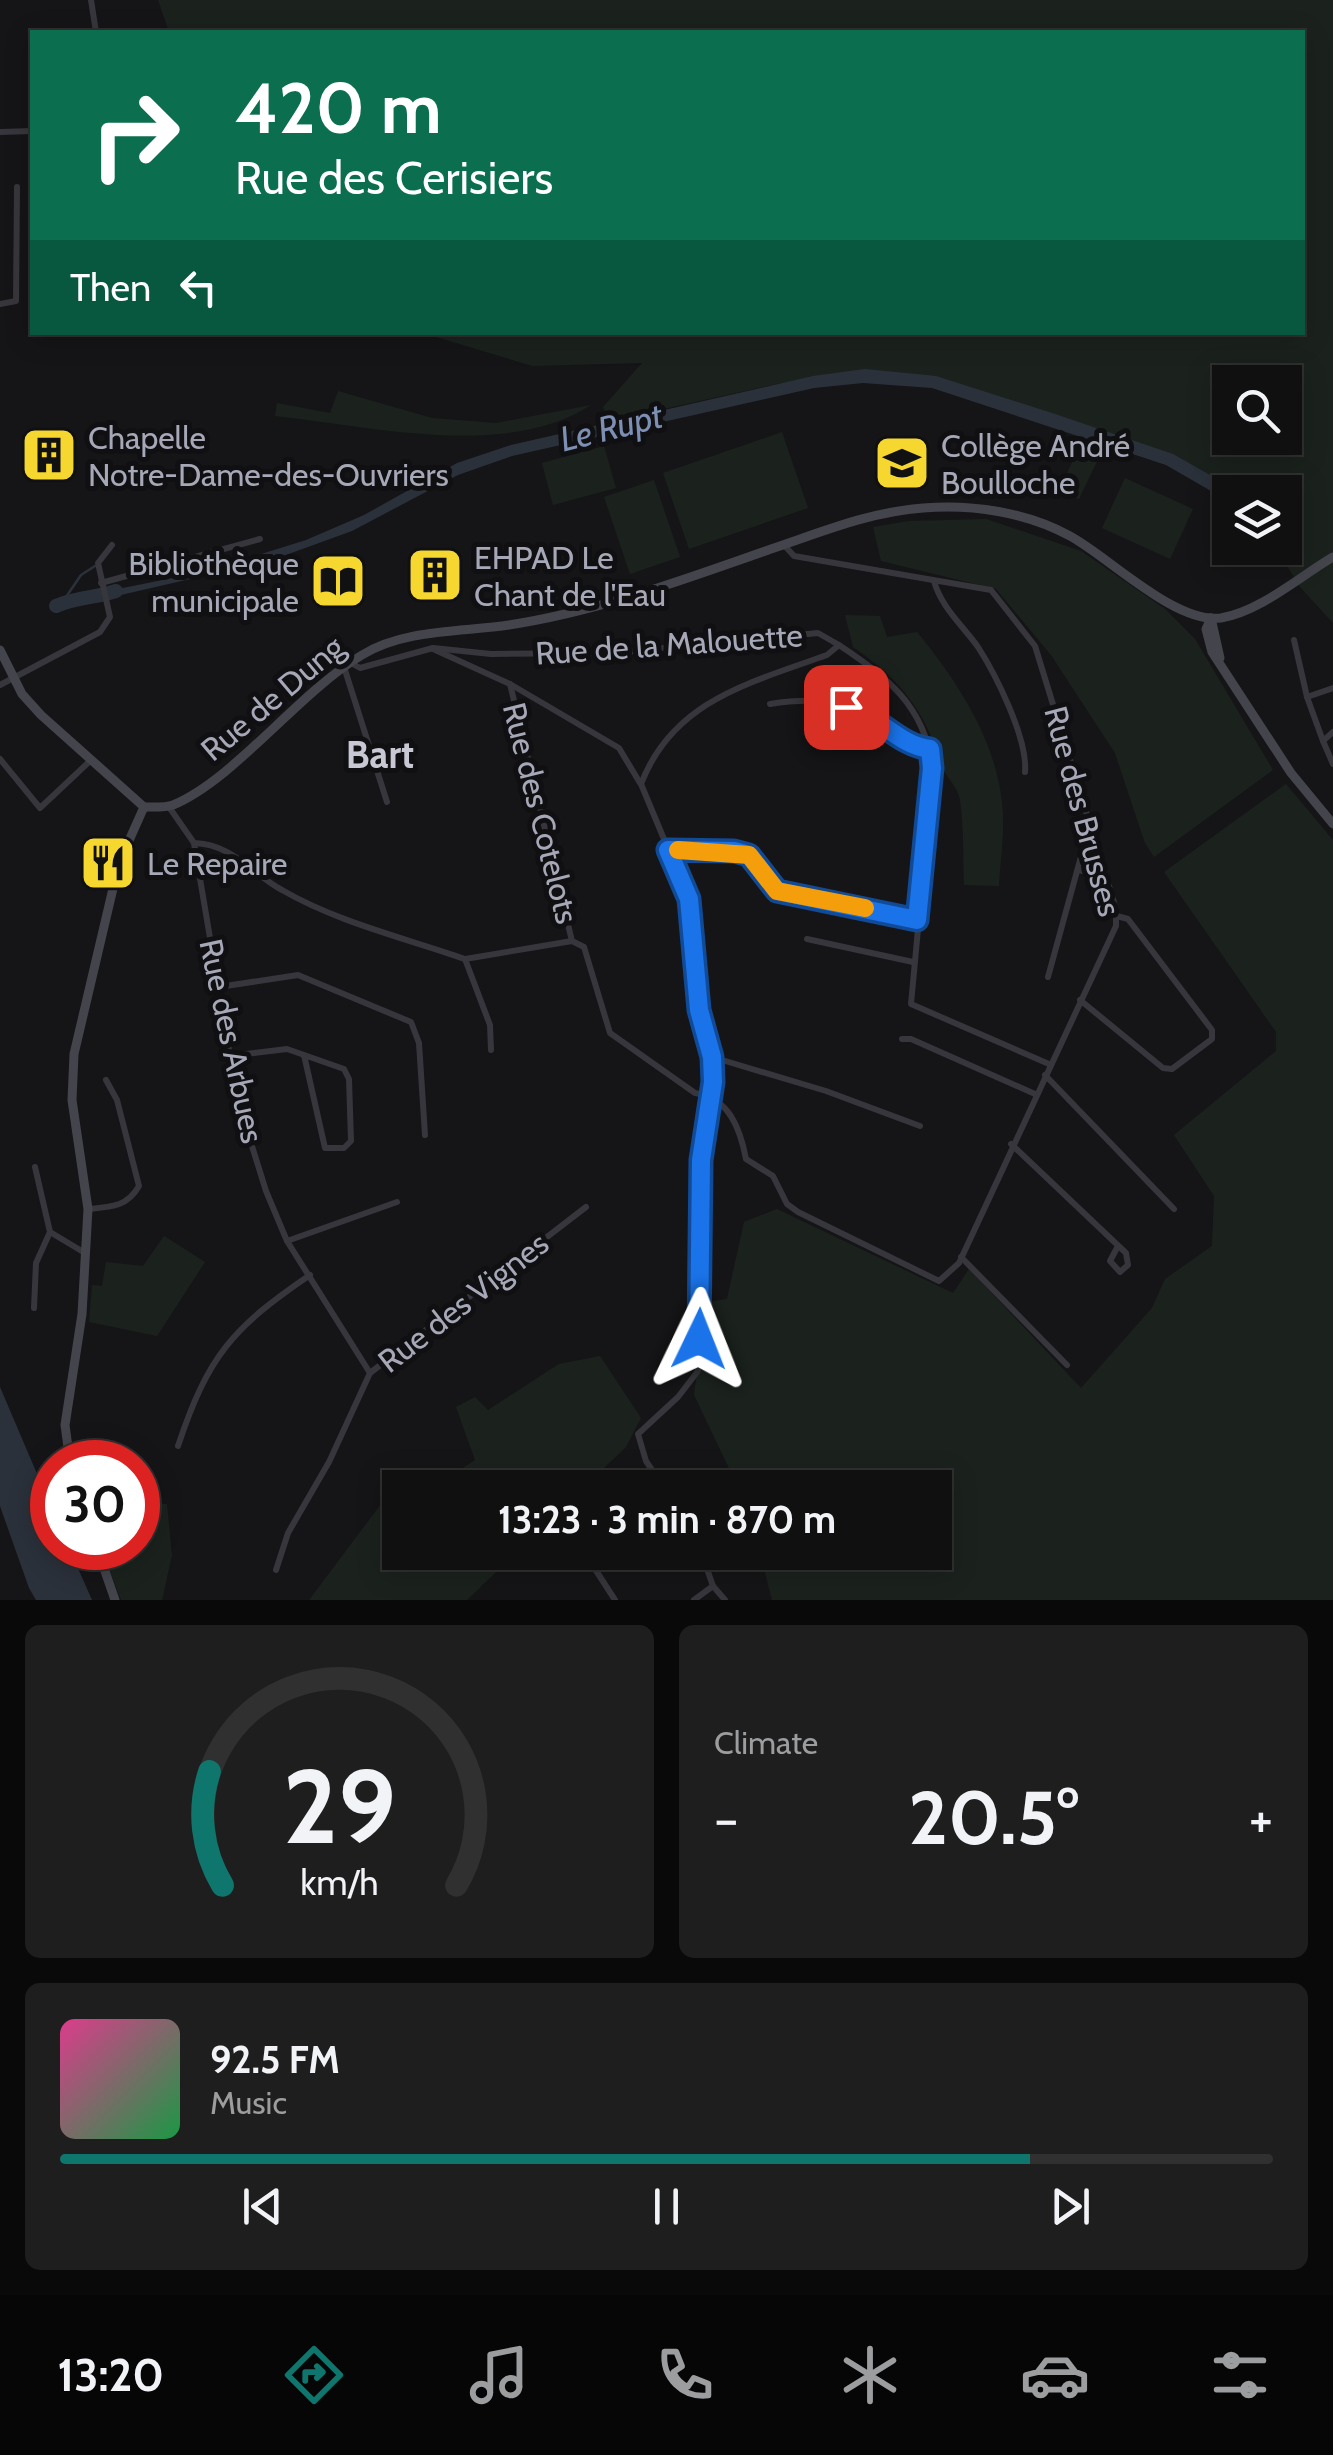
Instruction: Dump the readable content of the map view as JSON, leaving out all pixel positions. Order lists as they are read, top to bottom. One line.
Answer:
{"streets":{"main road":["Rue de Dung"],"street":["Rue de la Malouette","Rue des Brusses","Rue des Cotelots","Rue des Arbues","Rue des Vignes"]},"crossings":[["Rue de la Malouette","Rue de Dung"],["Rue de Dung","Rue des Brusses"],["Rue de Dung","Rue des Arbues"],["Rue des Brusses","Rue des Cotelots"],["Rue des Arbues","Rue des Vignes"]],"districts":["Bart"],"water":["Le Rupt"],"places":{"building":["Chapelle Notre-Dame-des-Ouvriers","EHPAD Le Chant de l'Eau"],"school or university":["Collège André Boulloche"],"library":["Bibliothèque municipale"],"restaurant":["Le Repaire"]},"page":{"turn":["420 m","Rue des Cerisiers"],"then":"Then","limit":"30","trip":"13:23 · 3 min · 870 m","tile":"Climate","heat":["−","20.5°","+"],"song":["92.5 FM","Music"],"tabs":"13:20","gauge":["29","km/h"]}}
